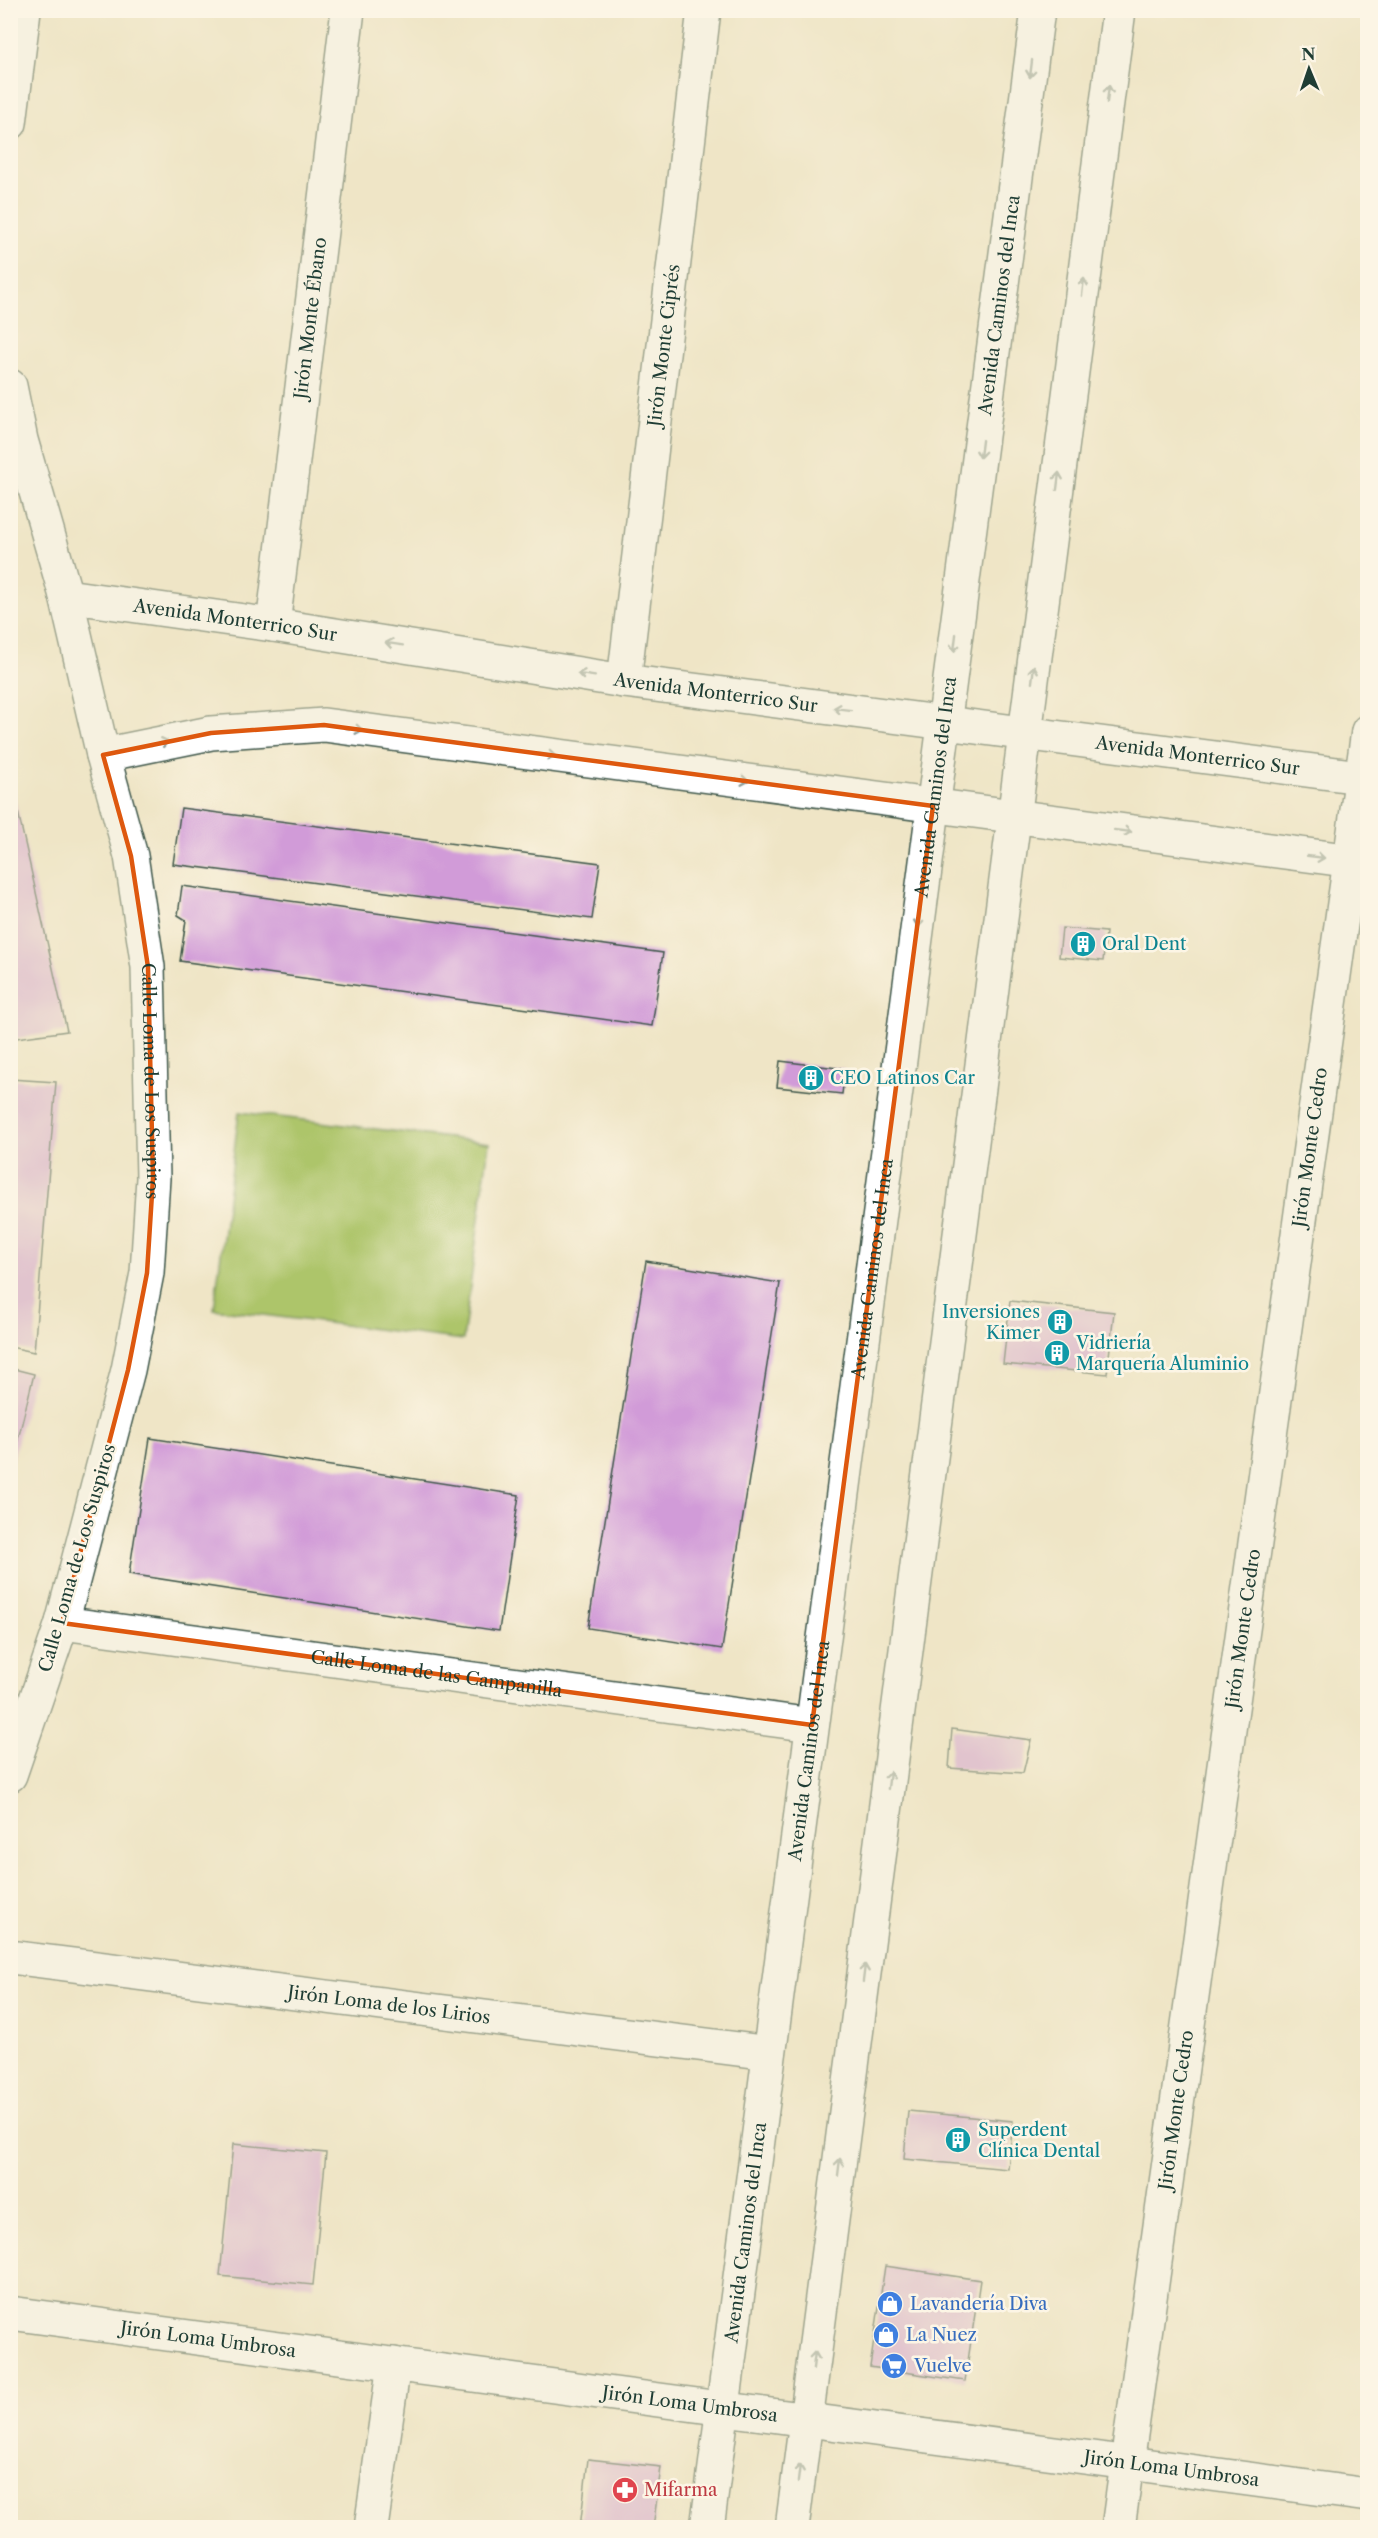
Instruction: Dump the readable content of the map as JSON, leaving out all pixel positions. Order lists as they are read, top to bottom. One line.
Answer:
{"streets":{"street":["Avenida Caminos del Inca","Jirón Monte Ébano","Jirón Monte Ciprés","Avenida Monterrico Sur","Calle Loma de Los Suspiros","Jirón Monte Cedro","Calle Loma de las Campanilla","Jirón Loma de los Lirios","Jirón Loma Umbrosa"]},"crossings":[["Avenida Caminos del Inca","Avenida Monterrico Sur"],["Avenida Caminos del Inca","Calle Loma de las Campanilla"],["Avenida Caminos del Inca","Jirón Loma de los Lirios"],["Avenida Caminos del Inca","Jirón Loma Umbrosa"],["Jirón Monte Ébano","Avenida Monterrico Sur"],["Jirón Monte Ciprés","Avenida Monterrico Sur"],["Avenida Monterrico Sur","Calle Loma de Los Suspiros"],["Avenida Monterrico Sur","Jirón Monte Cedro"],["Calle Loma de Los Suspiros","Calle Loma de las Campanilla"],["Jirón Monte Cedro","Jirón Loma Umbrosa"]],"places":{"building":["Oral Dent","CEO Latinos Car","Inversiones Kimer","Vidriería Marquería Aluminio","Superdent Clínica Dental"],"shop":["Lavandería Diva","La Nuez"],"supermarket":["Vuelve"],"pharmacy":["Mifarma"]},"north":"top"}
